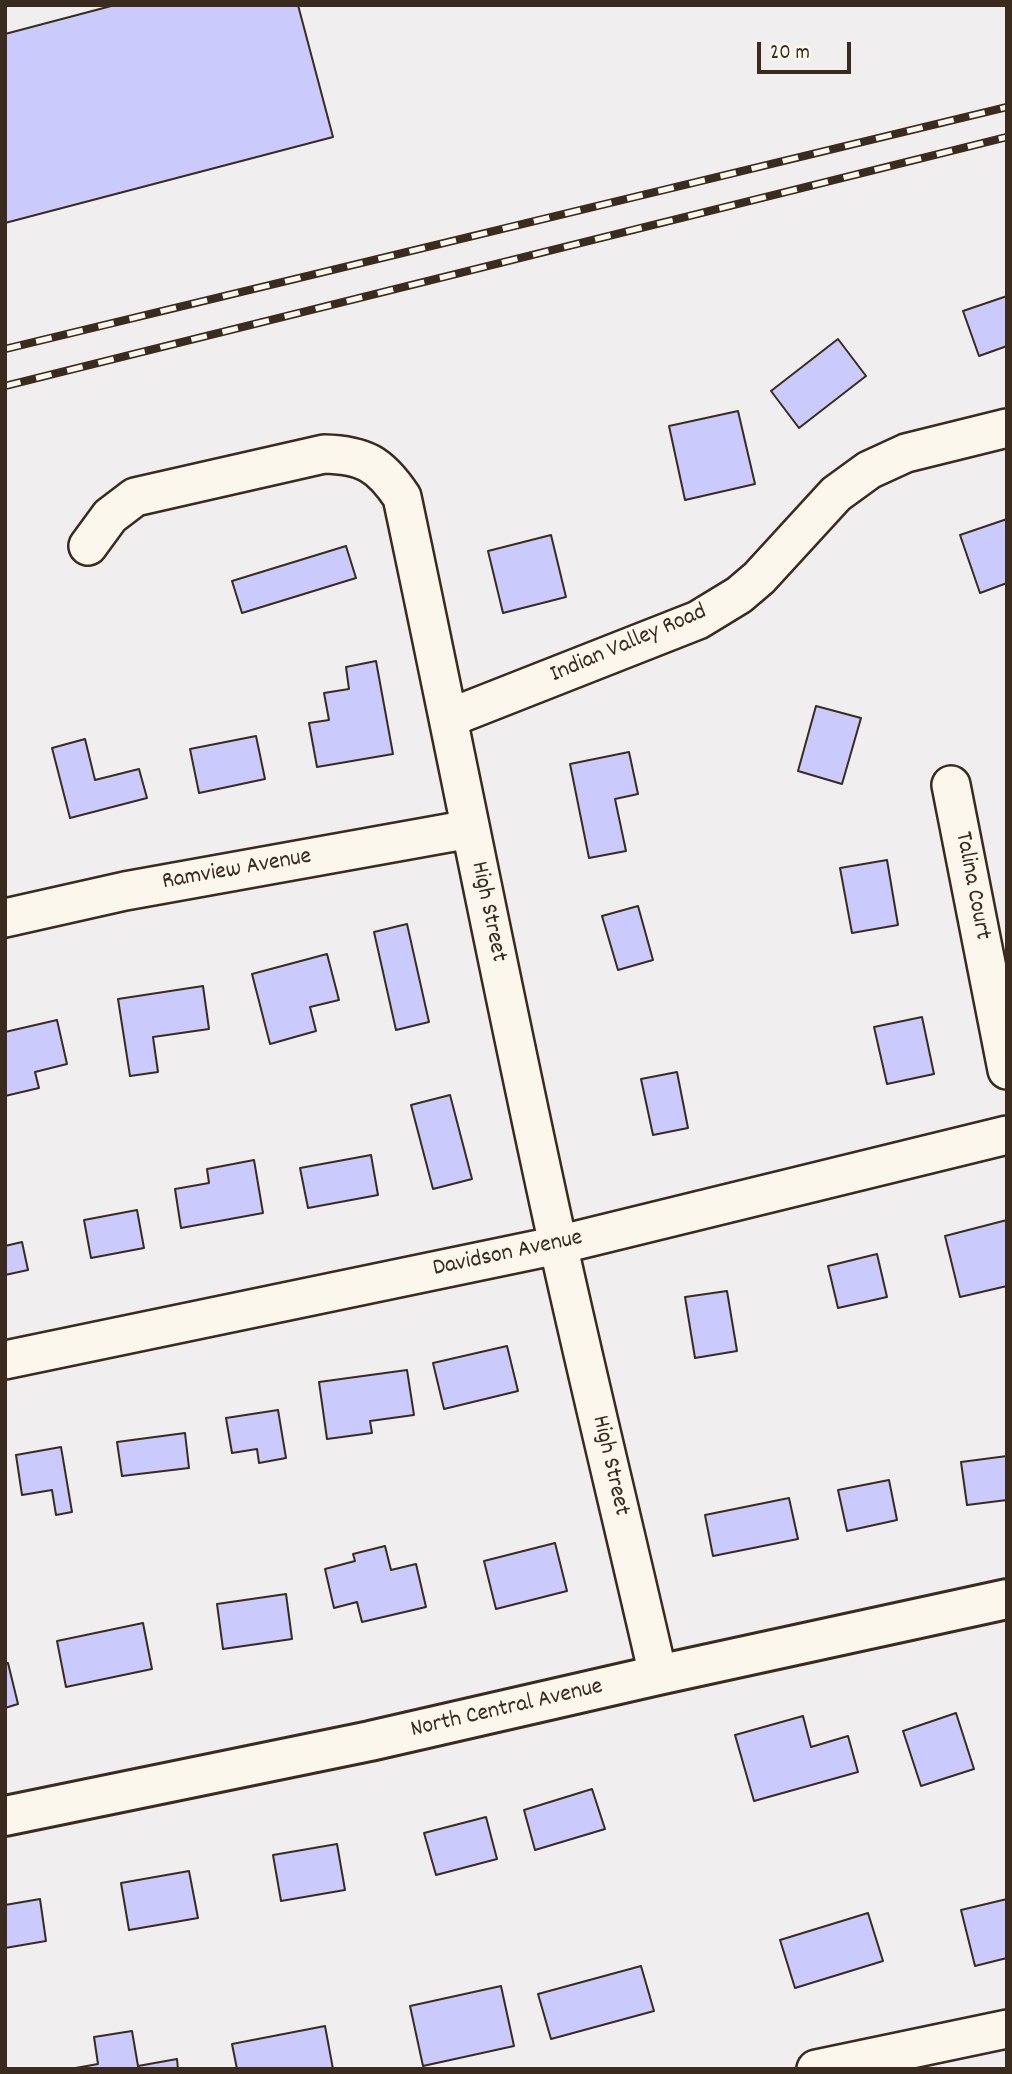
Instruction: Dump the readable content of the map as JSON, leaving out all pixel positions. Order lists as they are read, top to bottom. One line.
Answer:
{"streets":{"main road":["North Central Avenue"],"street":["Indian Valley Road","Ramview Avenue","Talina Court","High Street","Davidson Avenue"]},"crossings":[["Indian Valley Road","High Street"],["Ramview Avenue","High Street"],["High Street","Davidson Avenue"],["High Street","North Central Avenue"]],"scale_bar":"20 m"}
